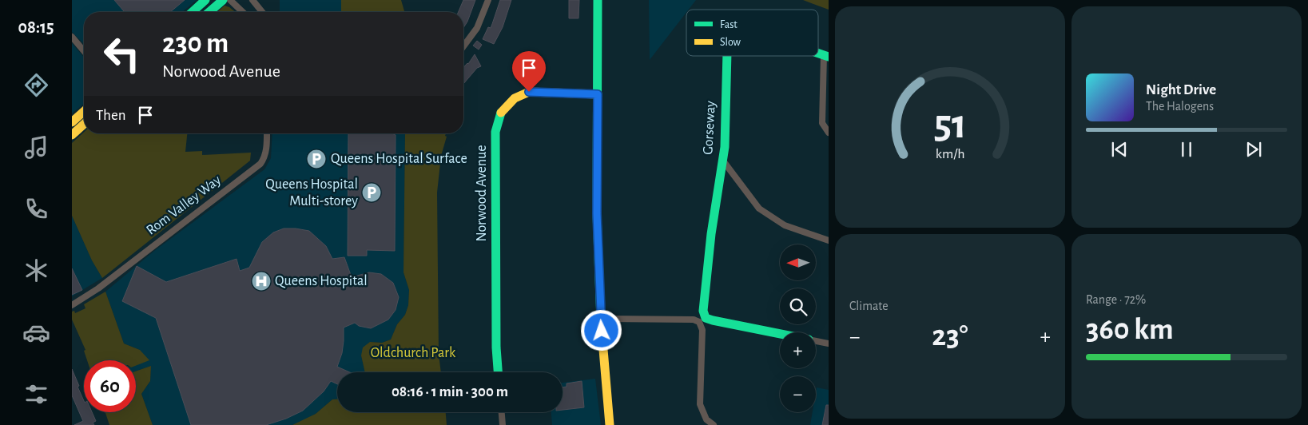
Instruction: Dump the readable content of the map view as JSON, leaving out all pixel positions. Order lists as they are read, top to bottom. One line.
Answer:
{"streets":{"street":["Gorseway","Norwood Avenue","Rom Valley Way"]},"parks":["Oldchurch Park"],"places":{"parking":["Queens Hospital Surface","Queens Hospital Multi-storey"],"hospital":["Queens Hospital"]},"legend":["Fast","Slow"],"north":"left","page":{"tabs":"08:15","turn":["230 m","Norwood Avenue"],"song":["Night Drive","The Halogens"],"then":"Then","tile":["Climate",["Range · 72%","360 km"]],"map_buttons":["+","−"],"heat":["−","23°","+"],"limit":"60","trip":"08:16 · 1 min · 300 m","gauge":["51","km/h"]}}
